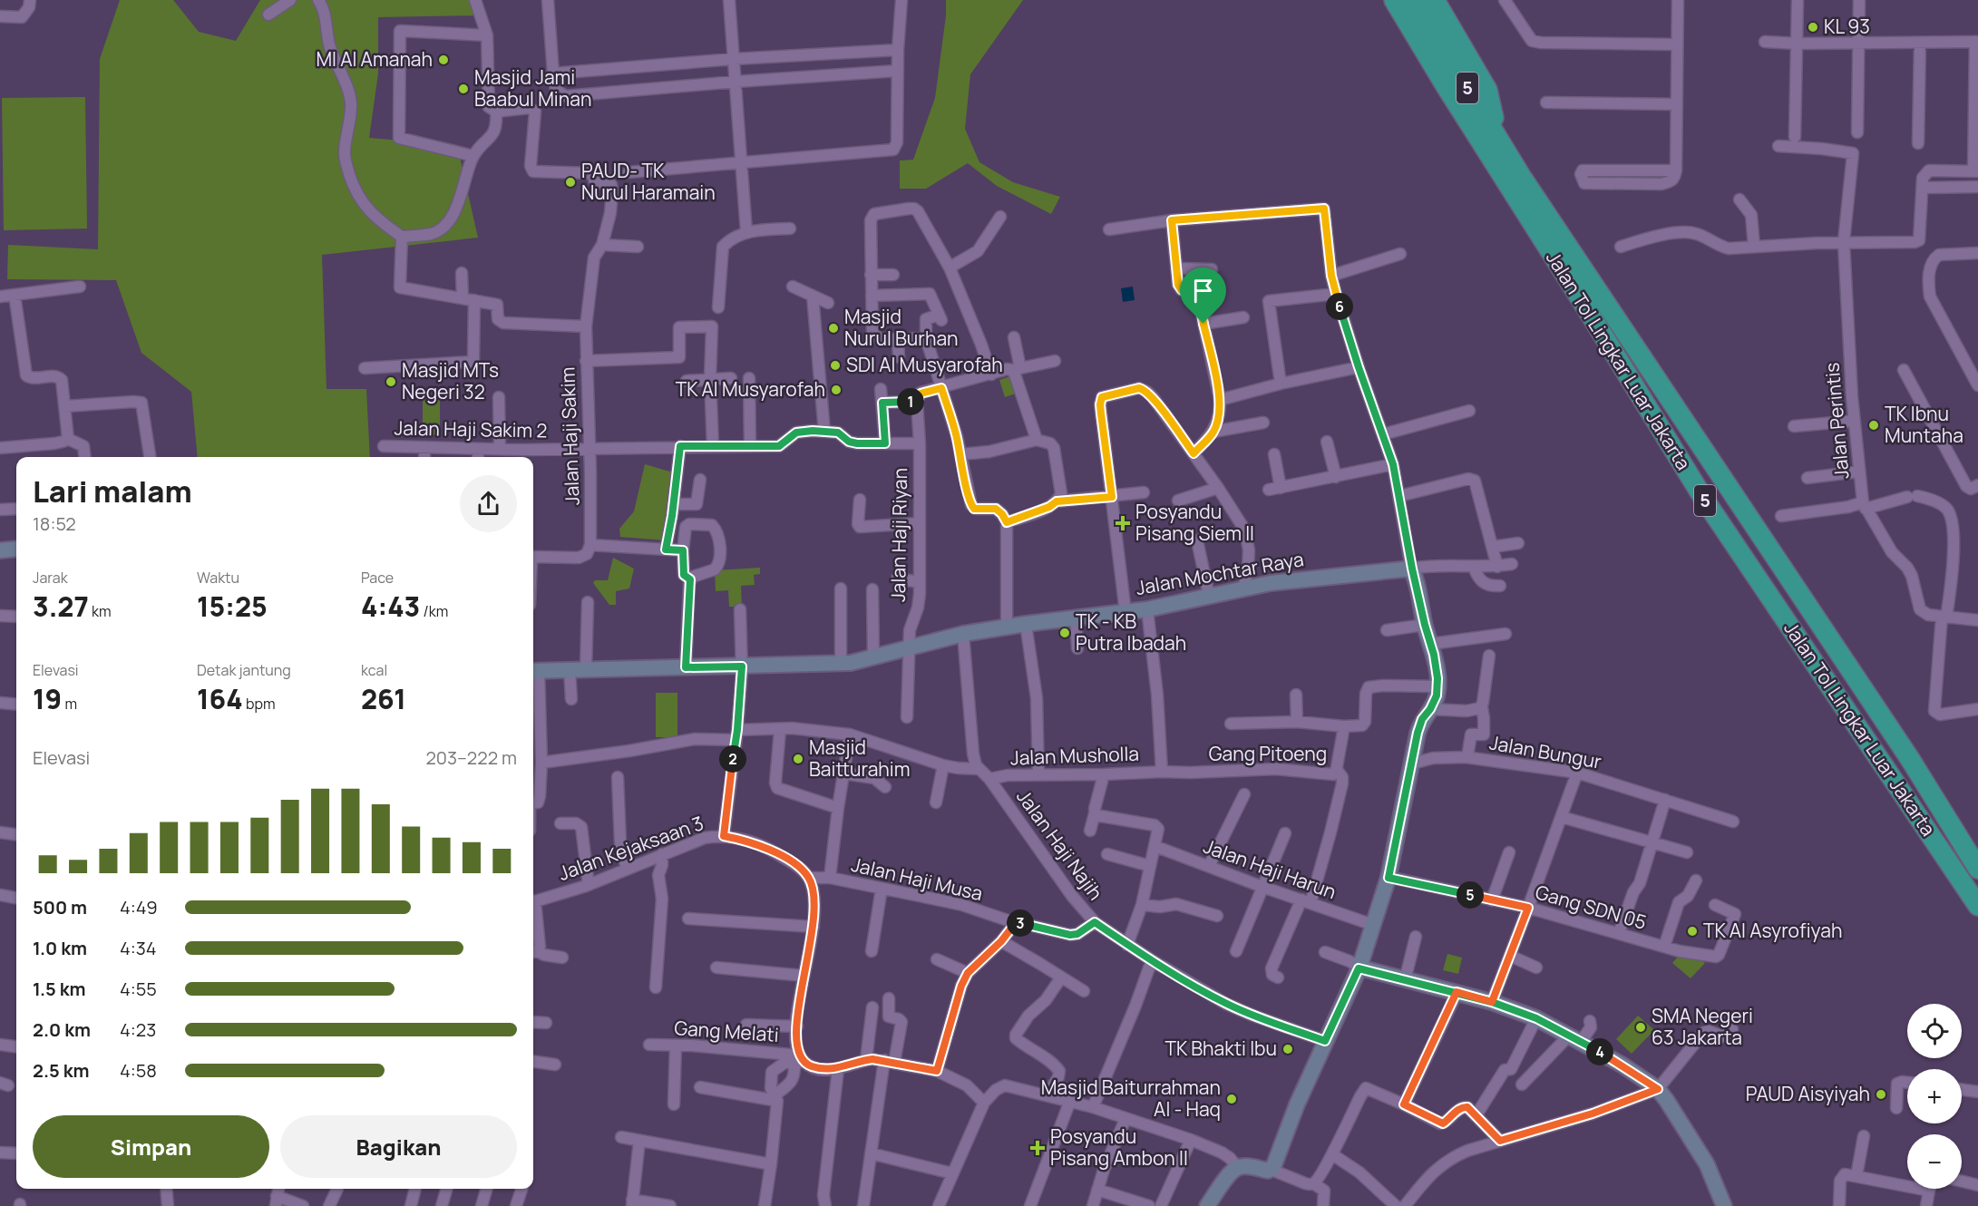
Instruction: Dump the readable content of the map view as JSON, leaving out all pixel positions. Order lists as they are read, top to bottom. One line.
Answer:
{"streets":{"highway":["5","Jalan Tol Lingkar Luar Jakarta"],"street":["Jalan Perintis","Jalan Haji Sakim 2","Jalan Haji Sakim","Jalan Haji Riyan","Jalan Mochtar Raya","Jalan Bungur","Gang Pitoeng","Jalan Musholla","Jalan Haji Najih","Jalan Kejaksaan 3","Jalan Haji Harun","Jalan Haji Musa","Gang SDN 05","Gang Melati"]},"crossings":[["Jalan Haji Sakim 2","Jalan Haji Sakim"],["Jalan Haji Riyan","Jalan Mochtar Raya"],["Jalan Mochtar Raya","Jalan Musholla"],["Gang Pitoeng","Jalan Musholla"],["Jalan Musholla","Jalan Haji Najih"],["Jalan Haji Najih","Jalan Haji Musa"],["Jalan Kejaksaan 3","Jalan Haji Musa"]],"places":{"other":["KL 93","MI Al Amanah","Masjid Jami Baabul Minan","PAUD- TK Nurul Haramain","Masjid Nurul Burhan","SDI Al Musyarofah","Masjid MTs Negeri 32","TK Al Musyarofah","TK Ibnu Muntaha","TK - KB Putra Ibadah","Masjid Baitturahim","TK Al Asyrofiyah","SMA Negeri 63 Jakarta","TK Bhakti Ibu","PAUD Aisyiyah","Masjid Baiturrahman Al - Haq"],"health":["Posyandu Pisang Siem II","Posyandu Pisang Ambon II"]},"page":{"pins":["6","1","2","5","3","4"],"heading":["Lari malam","18:52"],"stats":[["Jarak","3.27 km"],["Waktu","15:25"],["Pace","4:43 /km"],["Elevasi","19 m"],["Detak jantung","164 bpm"],["kcal","261"]],"chart":["Elevasi","203–222 m"],"list":[{"name":"500 m","note":"4:49"},{"name":"1.0 km","note":"4:34"},{"name":"1.5 km","note":"4:55"},{"name":"2.0 km","note":"4:23"},{"name":"2.5 km","note":"4:58"}],"map_buttons":["+","−"],"buttons":["Simpan","Bagikan"]}}
